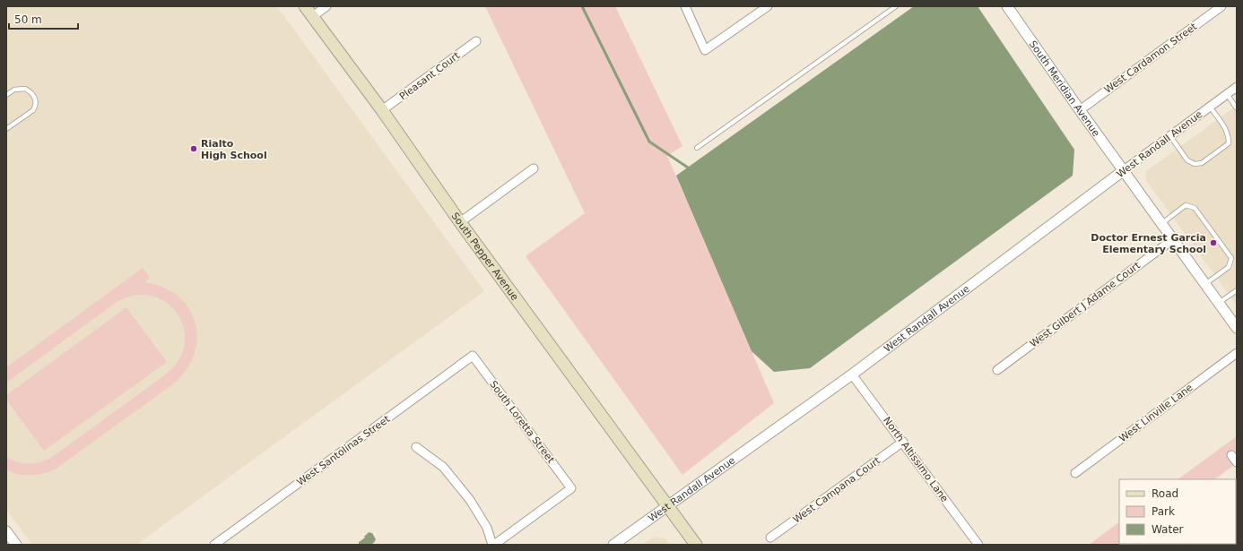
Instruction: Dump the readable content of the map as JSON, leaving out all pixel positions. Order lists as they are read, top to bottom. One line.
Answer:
{"streets":{"main road":["South Pepper Avenue"],"street":["West Cardamon Street","Pleasant Court","South Meridian Avenue","West Randall Avenue","West Gilbert J Adame Court","West Linville Lane","South Loretta Street","West Santolinas Street","North Altissimo Lane","West Campana Court"]},"crossings":[["West Cardamon Street","South Meridian Avenue"],["Pleasant Court","South Pepper Avenue"],["South Meridian Avenue","West Randall Avenue"],["South Meridian Avenue","West Gilbert J Adame Court"],["West Randall Avenue","South Pepper Avenue"],["West Randall Avenue","North Altissimo Lane"],["South Loretta Street","West Santolinas Street"],["North Altissimo Lane","West Campana Court"]],"places":["Rialto High School","Doctor Ernest Garcia Elementary School"],"legend":["Road","Park","Water"],"scale_bar":"50 m"}
